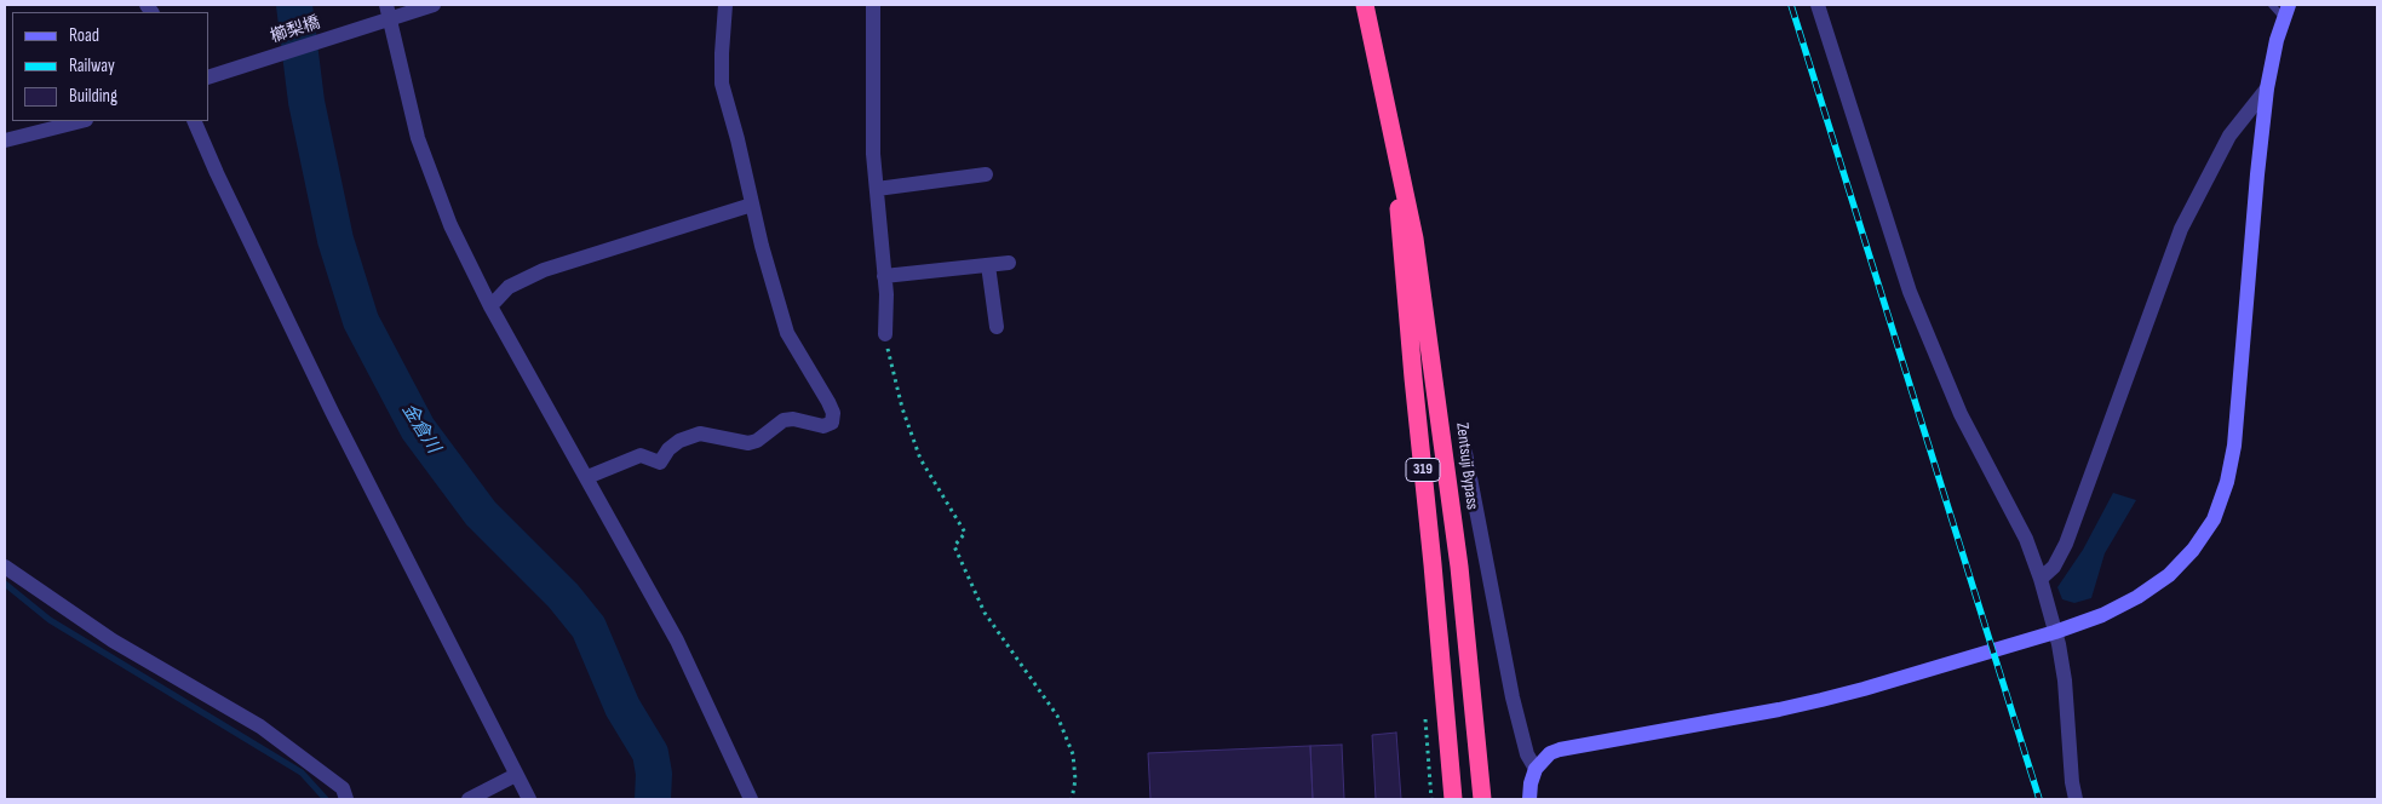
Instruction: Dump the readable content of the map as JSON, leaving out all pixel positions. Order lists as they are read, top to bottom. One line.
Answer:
{"streets":{"highway":["Zentsuji Bypass","319"],"street":["櫛梨橋"]},"water":["金倉川"],"legend":["Road","Railway","Building"]}
